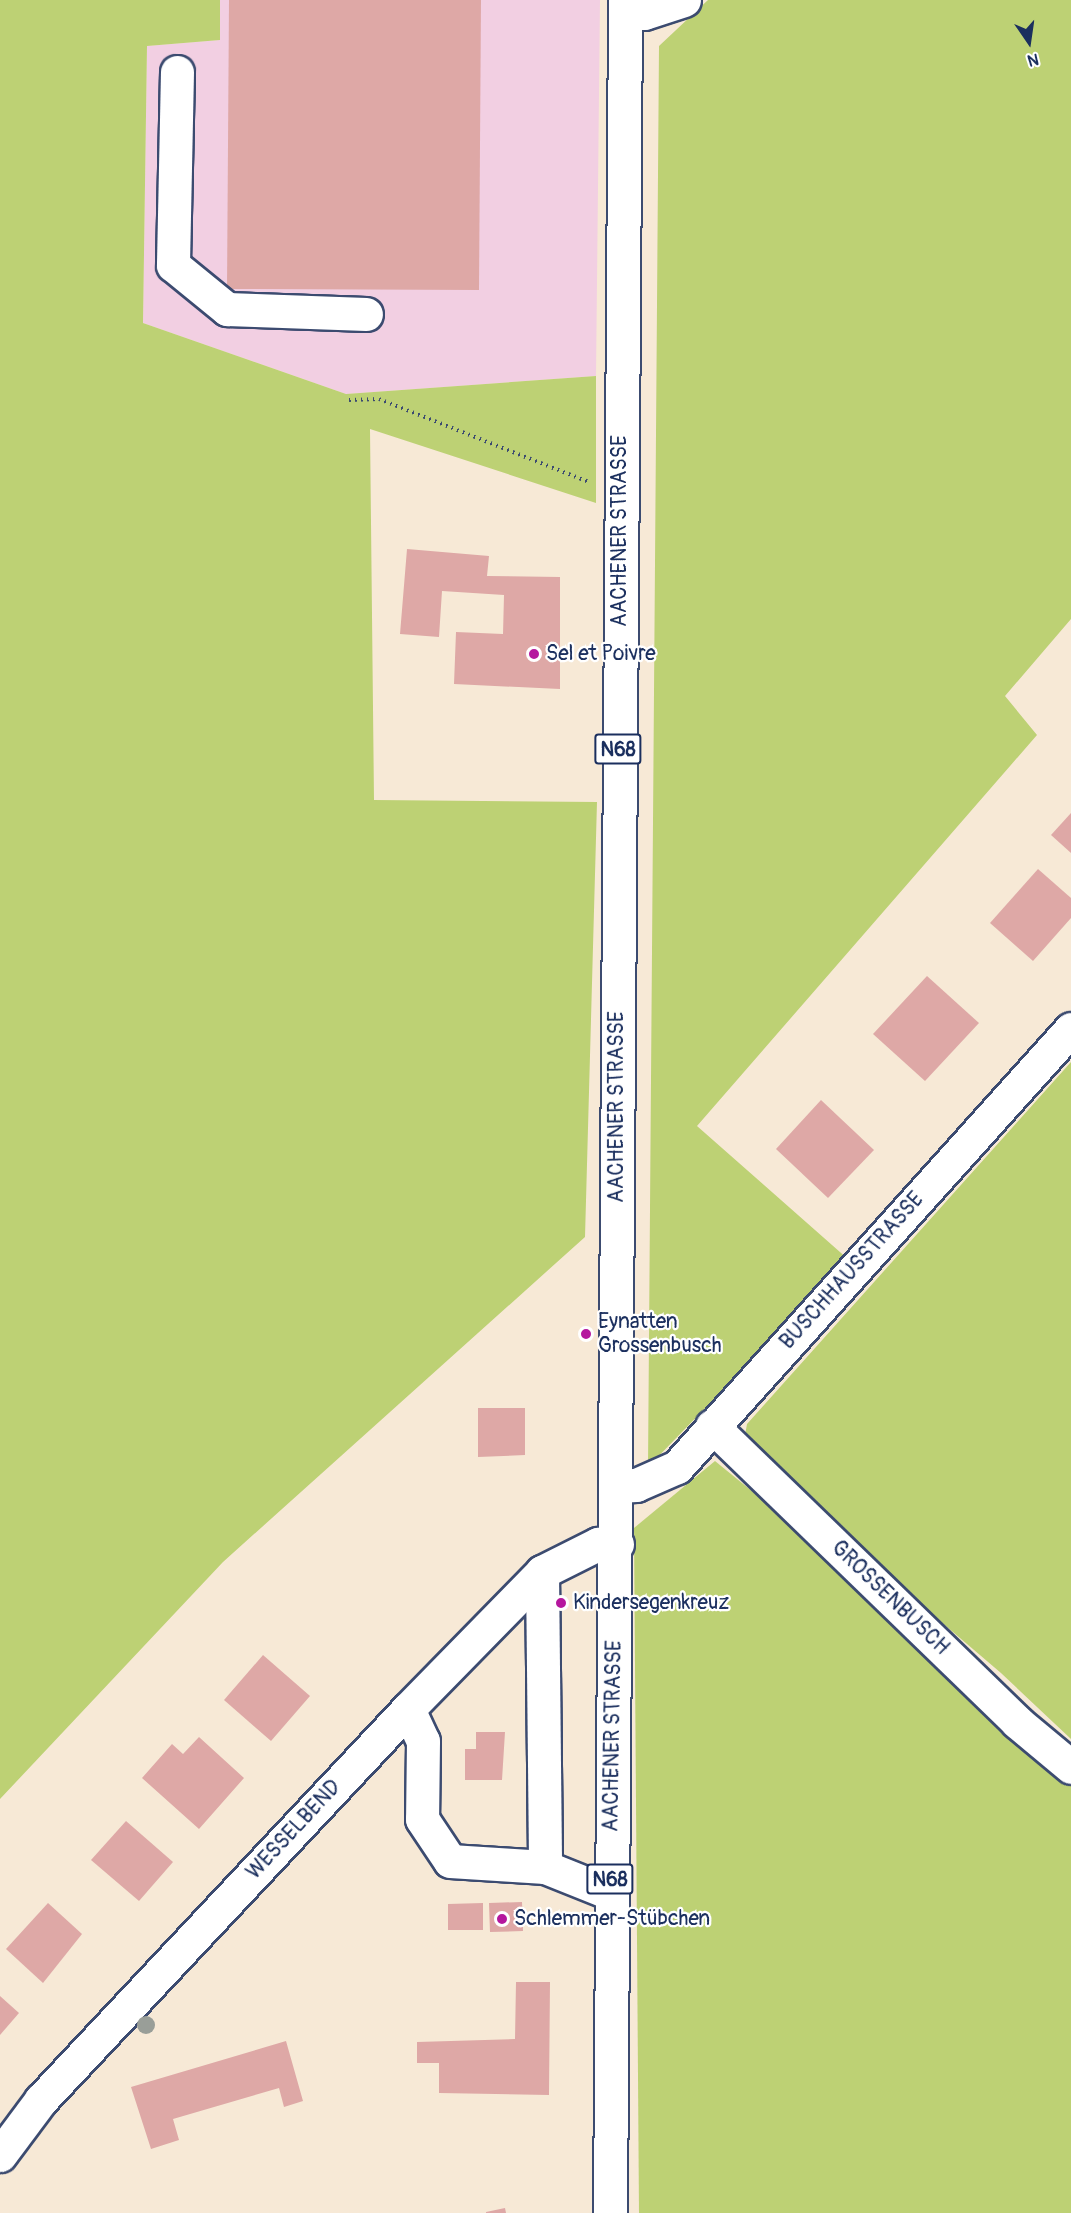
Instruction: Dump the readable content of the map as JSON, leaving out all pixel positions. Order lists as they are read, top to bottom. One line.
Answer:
{"streets":{"main road":["AACHENER STRASSE","N68","BUSCHHAUSSTRASSE","GROSSENBUSCH","WESSELBEND"]},"crossings":[["AACHENER STRASSE","BUSCHHAUSSTRASSE"],["AACHENER STRASSE","WESSELBEND"],["BUSCHHAUSSTRASSE","GROSSENBUSCH"]],"places":["Sel et Poivre","Eynatten Grossenbusch","Kindersegenkreuz","Schlemmer-Stübchen"],"north":"bottom"}
